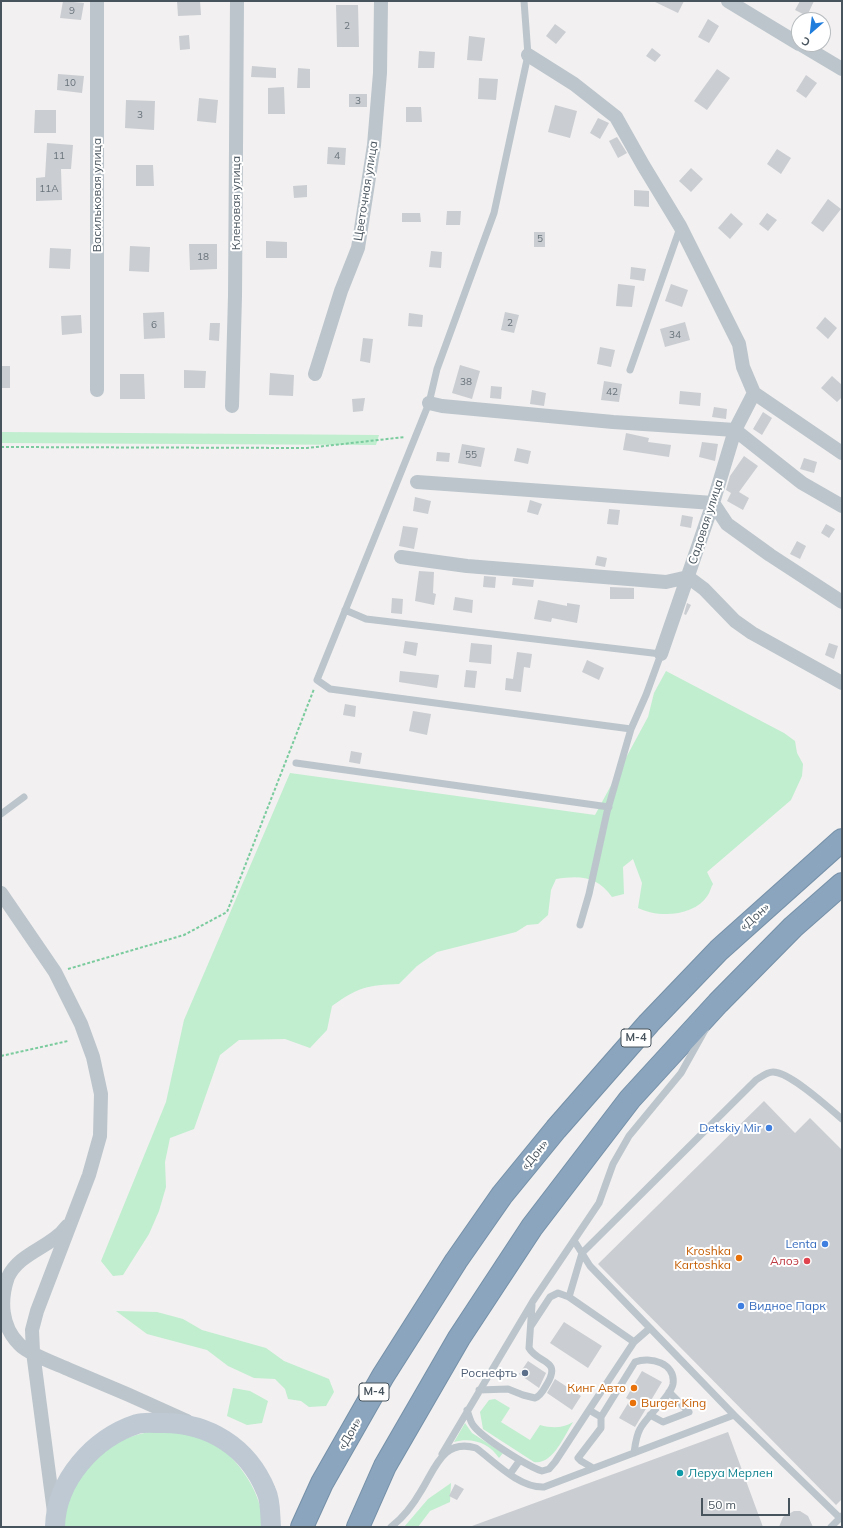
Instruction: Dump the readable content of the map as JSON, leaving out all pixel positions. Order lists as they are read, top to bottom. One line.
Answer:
{"streets":{"highway":["«Дон»","М-4"],"street":["Цветочная улица","Васильковая улица","Кленовая улица","Садовая улица"]},"places":["Detskiy Mir","Lenta","Kroshka Kartoshka","Алоэ","Видное Парк","Роснефть","Кинг Авто","Burger King","Леруа Мерлен"],"house_numbers":["9","2","10","3","3","11","4","11А","5","18","2","6","34","38","42","55"],"scale_bar":"50 m","north":"bottom left"}
